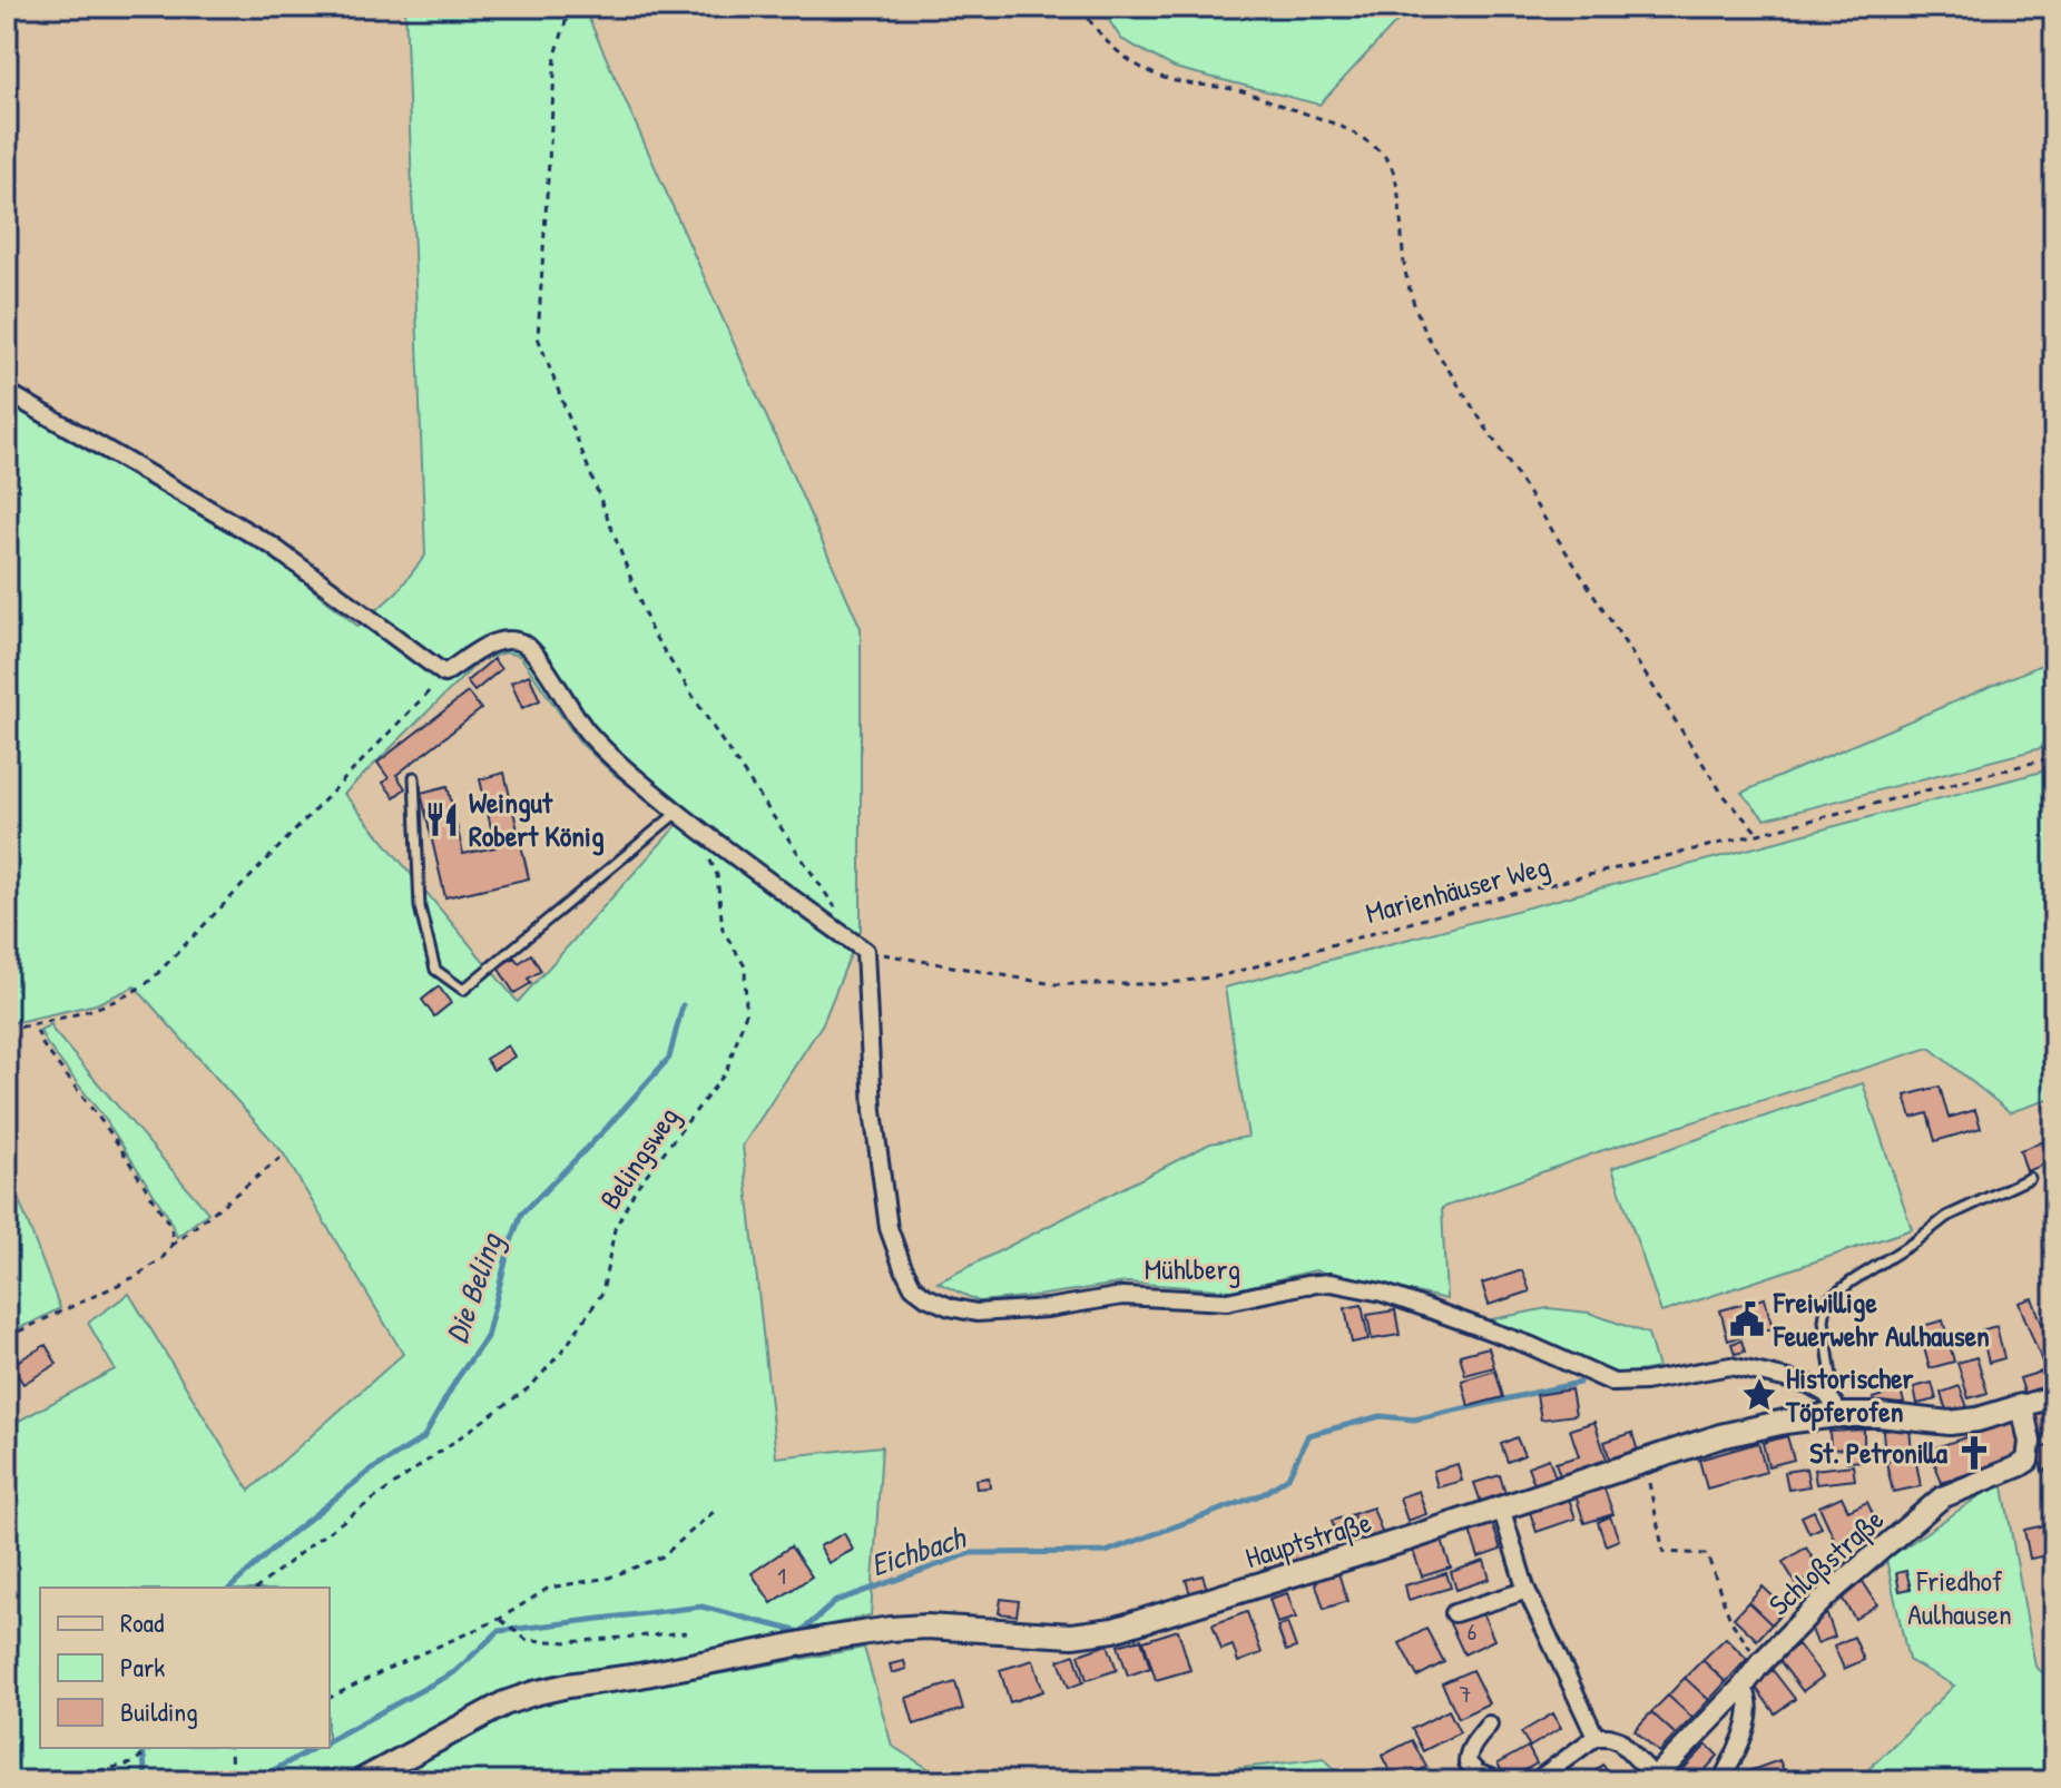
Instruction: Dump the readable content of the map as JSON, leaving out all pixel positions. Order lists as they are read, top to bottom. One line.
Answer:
{"streets":{"main road":["Hauptstraße"],"street":["Mühlberg","Schloßstraße"],"path":["Marienhäuser Weg","Belingsweg"]},"crossings":[["Marienhäuser Weg","Mühlberg"],["Hauptstraße","Schloßstraße"]],"water":["Die Beling","Eichbach"],"parks":["Friedhof Aulhausen"],"places":{"restaurant":["Weingut Robert König"],"public building":["Freiwillige Feuerwehr Aulhausen"],"place":["Historischer Töpferofen"],"church":["St. Petronilla"]},"house_numbers":["1","6","7"],"legend":["Road","Park","Building"]}
